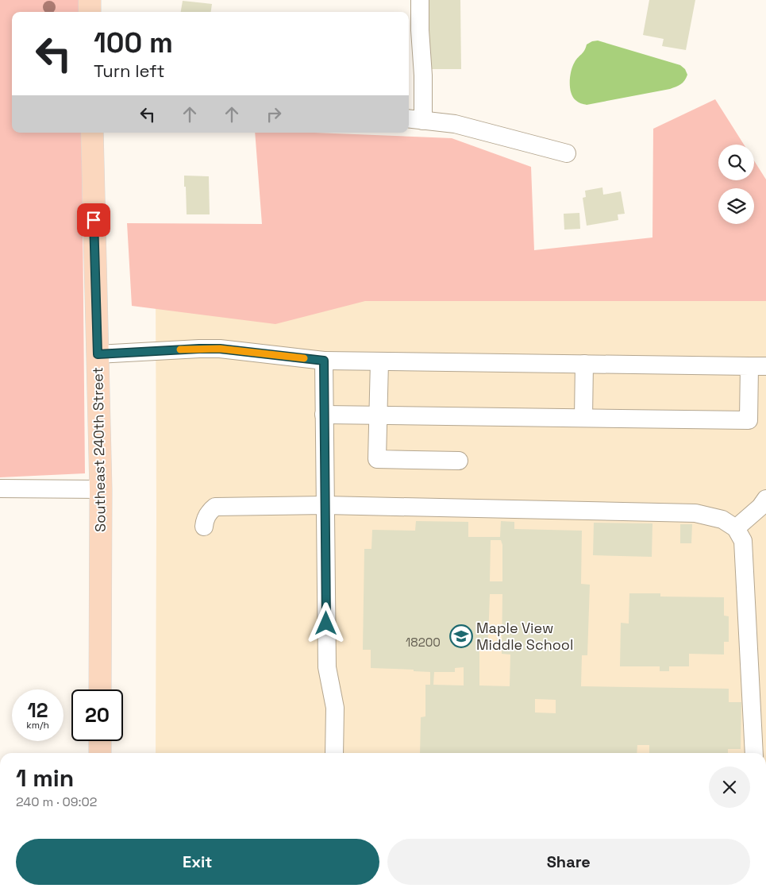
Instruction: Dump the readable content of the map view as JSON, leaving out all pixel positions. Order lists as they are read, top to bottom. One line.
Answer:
{"streets":{"main road":["Southeast 240th Street"]},"places":{"school or university":["Maple View Middle School"]},"house_numbers":["18200"],"page":{"turn":["100 m","Turn left"],"speed":"12 km/h","limit":"20","heading":["1 min","240 m · 09:02"],"buttons":["Exit","Share"]}}
